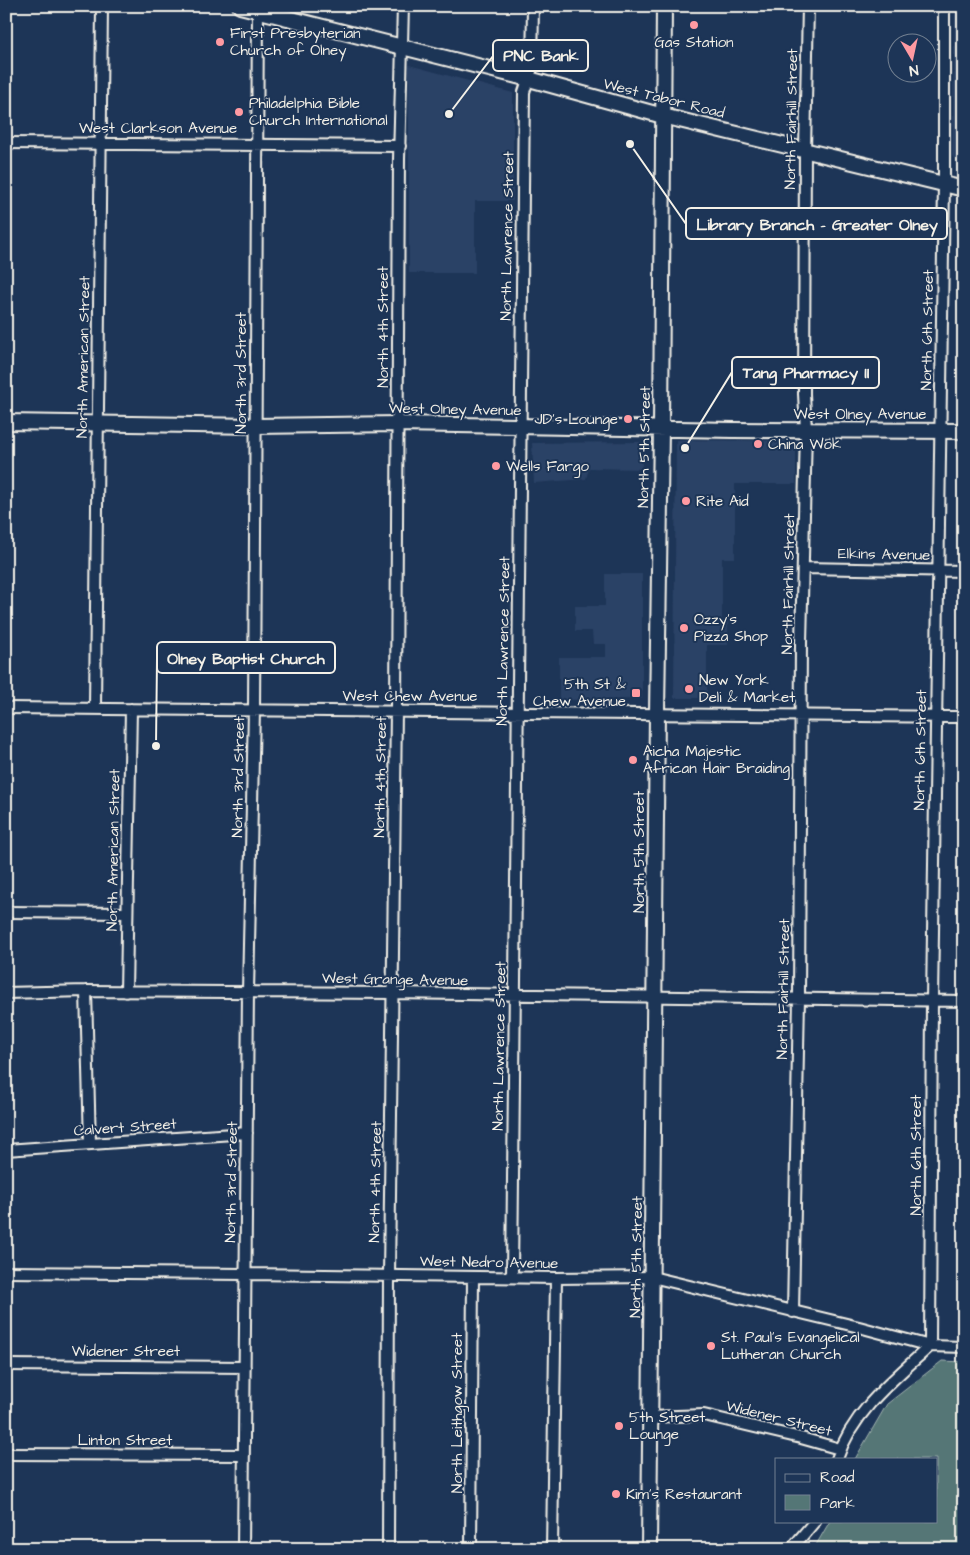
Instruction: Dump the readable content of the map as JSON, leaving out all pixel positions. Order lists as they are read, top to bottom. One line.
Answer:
{"streets":{"street":["West Tabor Road","North Fairhill Street","West Clarkson Avenue","North Lawrence Street","North 4th Street","North 6th Street","North American Street","North 3rd Street","West Olney Avenue","North 5th Street","Elkins Avenue","West Chew Avenue","West Grange Avenue","Calvert Street","West Nedro Avenue","Widener Street","North Leithgow Street","Linton Street"]},"crossings":[["West Tabor Road","North Fairhill Street"],["West Tabor Road","North Lawrence Street"],["West Tabor Road","North 4th Street"],["West Tabor Road","North 6th Street"],["West Tabor Road","North 3rd Street"],["West Tabor Road","North 5th Street"],["North Fairhill Street","West Olney Avenue"],["North Fairhill Street","Elkins Avenue"],["North Fairhill Street","West Chew Avenue"],["North Fairhill Street","West Grange Avenue"],["North Fairhill Street","West Nedro Avenue"],["West Clarkson Avenue","North 4th Street"],["West Clarkson Avenue","North American Street"],["West Clarkson Avenue","North 3rd Street"],["North Lawrence Street","West Olney Avenue"],["North Lawrence Street","West Chew Avenue"],["North Lawrence Street","West Grange Avenue"],["North Lawrence Street","West Nedro Avenue"],["North 4th Street","West Olney Avenue"],["North 4th Street","West Chew Avenue"],["North 4th Street","West Grange Avenue"],["North 4th Street","West Nedro Avenue"],["North 6th Street","West Olney Avenue"],["North 6th Street","Elkins Avenue"],["North 6th Street","West Chew Avenue"],["North 6th Street","West Grange Avenue"],["North 6th Street","West Nedro Avenue"],["North American Street","West Olney Avenue"],["North American Street","West Chew Avenue"],["North American Street","West Grange Avenue"],["North 3rd Street","West Olney Avenue"],["North 3rd Street","West Chew Avenue"],["North 3rd Street","West Grange Avenue"],["North 3rd Street","Calvert Street"],["North 3rd Street","West Nedro Avenue"],["North 3rd Street","Widener Street"],["North 3rd Street","Linton Street"],["West Olney Avenue","North 5th Street"],["North 5th Street","West Chew Avenue"],["North 5th Street","West Grange Avenue"],["North 5th Street","West Nedro Avenue"],["North 5th Street","Widener Street"],["West Nedro Avenue","North Leithgow Street"]],"places":{"other":["Gas Station","First Presbyterian Church of Olney","Philadelphia Bible Church International","PNC Bank","Library Branch - Greater Olney","JD's Lounge","China Wok","Tang Pharmacy II","Wells Fargo","Rite Aid","Ozzy's Pizza Shop","New York Deli & Market","Olney Baptist Church","Aicha Majestic African Hair Braiding","St. Paul's Evangelical Lutheran Church","5th Street Lounge","Kim's Restaurant"],"transit":["5th St & Chew Avenue"]},"legend":["Road","Park"],"north":"bottom"}
